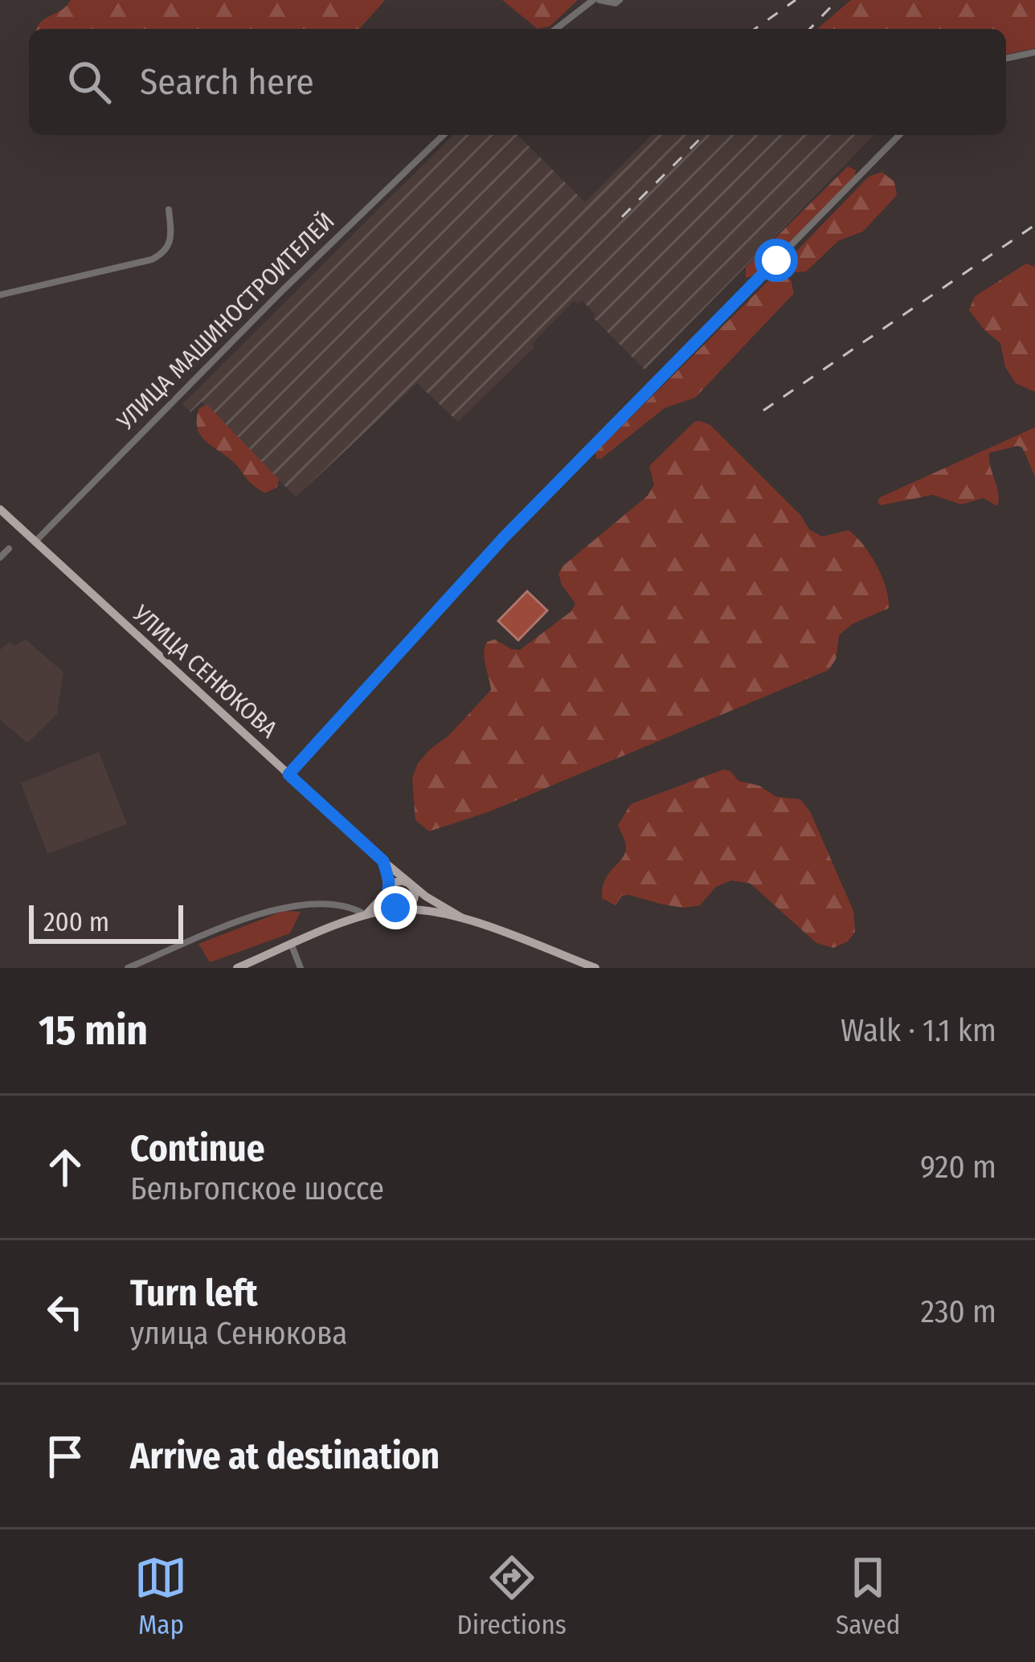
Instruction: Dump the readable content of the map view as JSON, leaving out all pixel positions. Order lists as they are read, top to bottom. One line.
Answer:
{"streets":{"main road":["УЛИЦА СЕНЮКОВА"],"street":["УЛИЦА МАШИНОСТРОИТЕЛЕЙ"]},"crossings":[["УЛИЦА МАШИНОСТРОИТЕЛЕЙ","УЛИЦА СЕНЮКОВА"]],"scale_bar":"200 m","page":{"search":"Search here","scale":"200 m","heading":["15 min","Walk · 1.1 km"],"list":[["Continue","Бельгопское шоссе","920 m"],["Turn left","улица Сенюкова","230 m"],"Arrive at destination"],"nav":["Map","Directions","Saved"]}}
